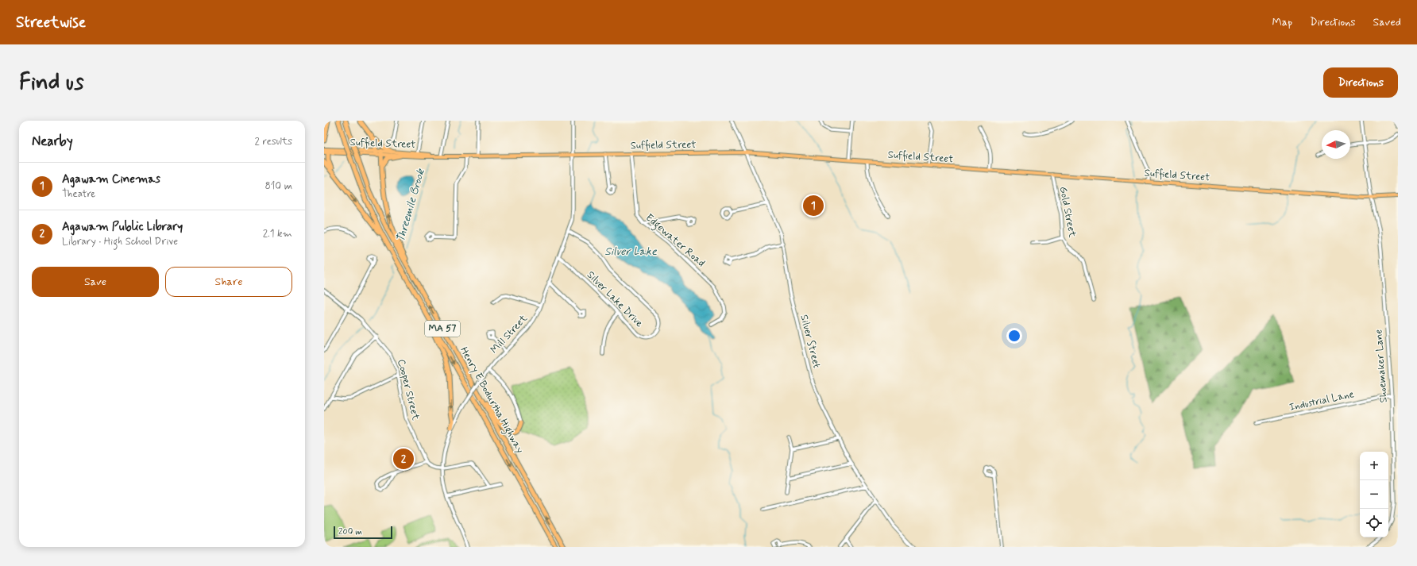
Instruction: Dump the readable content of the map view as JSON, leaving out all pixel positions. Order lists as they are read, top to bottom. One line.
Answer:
{"streets":{"highway":["MA 57","Henry E Bodurtha Highway"],"main road":["Suffield Street"],"street":["Gold Street","Edgewater Road","Silver Lake Drive","Mill Street","Silver Street","Shoemaker Lane","Cooper Street","Industrial Lane"]},"crossings":[["Suffield Street","Gold Street"],["Suffield Street","Edgewater Road"],["Suffield Street","Mill Street"],["Suffield Street","Silver Street"],["Suffield Street","Shoemaker Lane"],["Silver Lake Drive","Mill Street"],["Shoemaker Lane","Industrial Lane"]],"water":["Threemile Brook","Silver Lake"],"scale_bar":"200 m","north":"left","page":{"header":"Streetwise","nav":["Map","Directions","Saved"],"buttons":["Directions",["Save","Share"]],"title":"Find us","heading":["Nearby","2 results"],"list":[{"mark":"1","name":"Agawam Cinemas","note":"Theatre","value":"810 m"},{"mark":"2","name":"Agawam Public Library","note":"Library · High School Drive","value":"2.1 km"}],"pins":["1","2"],"map_buttons":["+","−"],"scale":"200 m"}}
